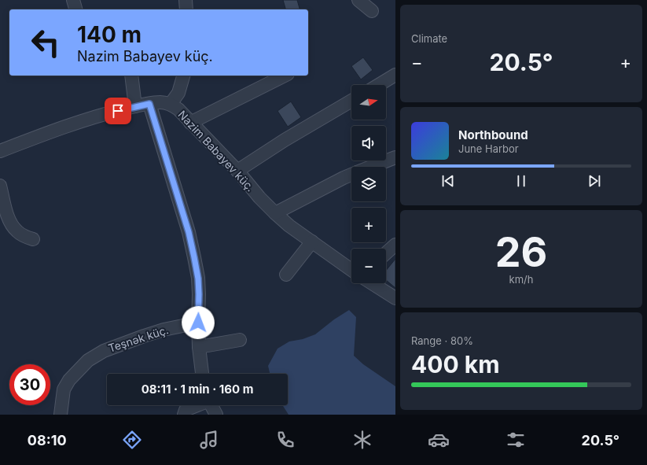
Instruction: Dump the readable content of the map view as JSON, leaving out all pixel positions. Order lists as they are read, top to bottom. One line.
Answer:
{"streets":{"street":["Nazim Babayev küç.","Teşnək küç."]},"north":"right","page":{"tile":["Climate",["26","km/h"],["Range · 80%","400 km"]],"turn":["140 m","Nazim Babayev küç."],"heat":["−","20.5°","+"],"map_buttons":["+","−"],"song":["Northbound","June Harbor"],"limit":"30","trip":"08:11 · 1 min · 160 m","tabs":["08:10","20.5°"]}}
